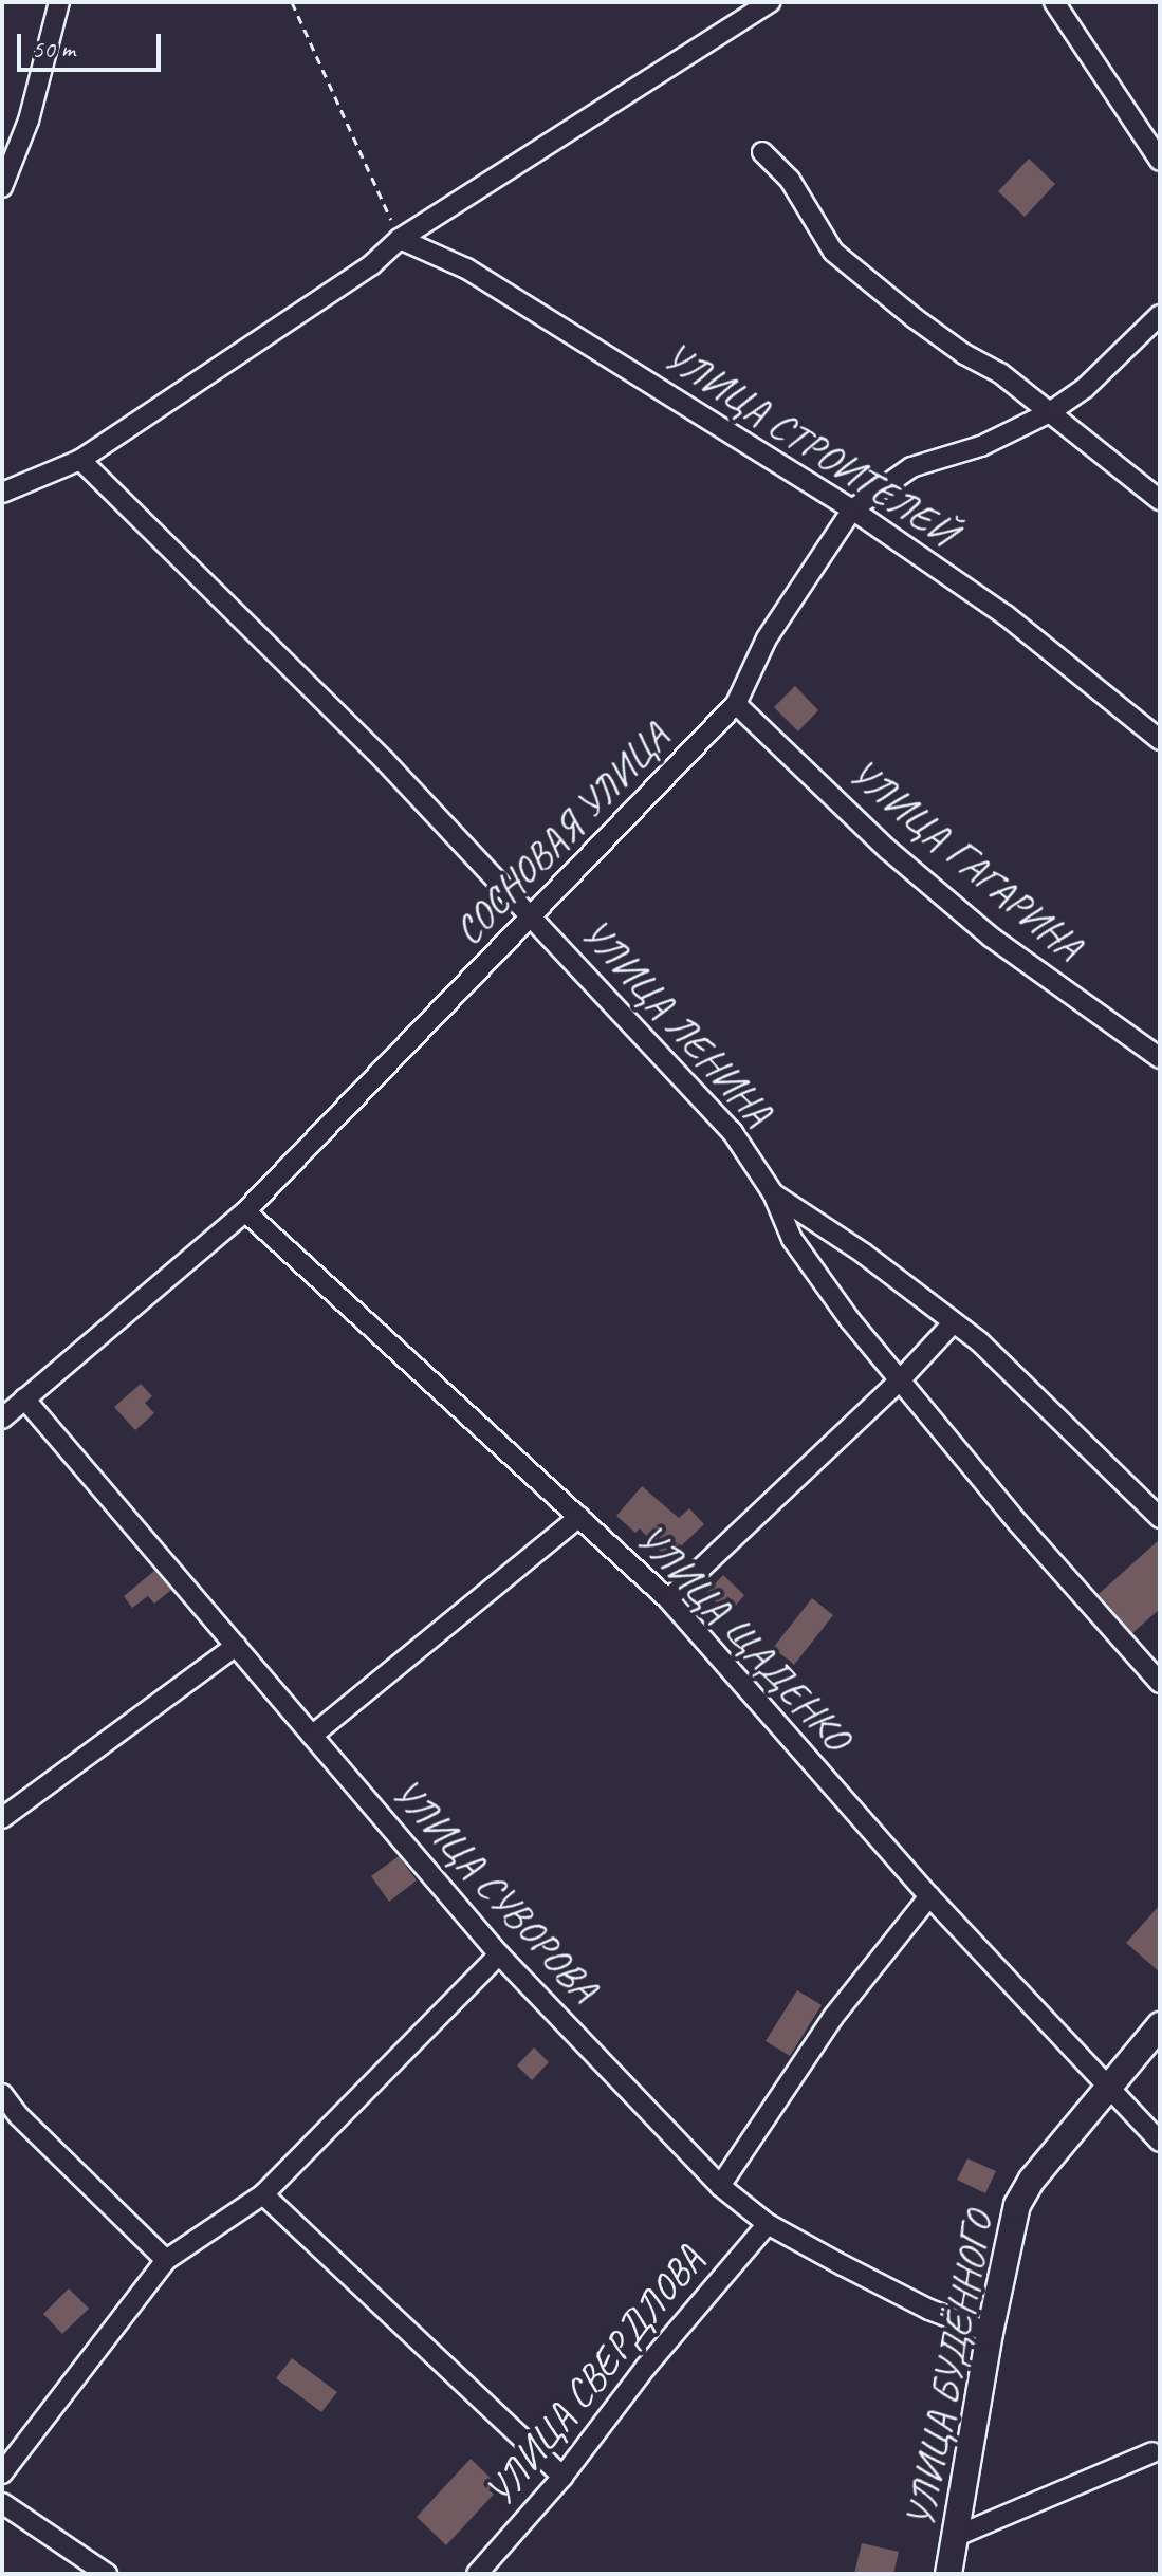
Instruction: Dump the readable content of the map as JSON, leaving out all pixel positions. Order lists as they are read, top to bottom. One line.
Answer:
{"streets":{"main road":["УЛИЦА БУДЁННОГО"],"street":["УЛИЦА СТРОИТЕЛЕЙ","СОСНОВАЯ УЛИЦА","УЛИЦА ГАГАРИНА","УЛИЦА ЛЕНИНА","УЛИЦА ЩАДЕНКО","УЛИЦА СУВОРОВА","УЛИЦА СВЕРДЛОВА"]},"crossings":[["УЛИЦА СТРОИТЕЛЕЙ","СОСНОВАЯ УЛИЦА"],["СОСНОВАЯ УЛИЦА","УЛИЦА ГАГАРИНА"],["СОСНОВАЯ УЛИЦА","УЛИЦА ЛЕНИНА"],["СОСНОВАЯ УЛИЦА","УЛИЦА ЩАДЕНКО"],["СОСНОВАЯ УЛИЦА","УЛИЦА СУВОРОВА"],["УЛИЦА ЩАДЕНКО","УЛИЦА БУДЁННОГО"],["УЛИЦА СУВОРОВА","УЛИЦА БУДЁННОГО"],["УЛИЦА СУВОРОВА","УЛИЦА СВЕРДЛОВА"]],"scale_bar":"50 m"}
